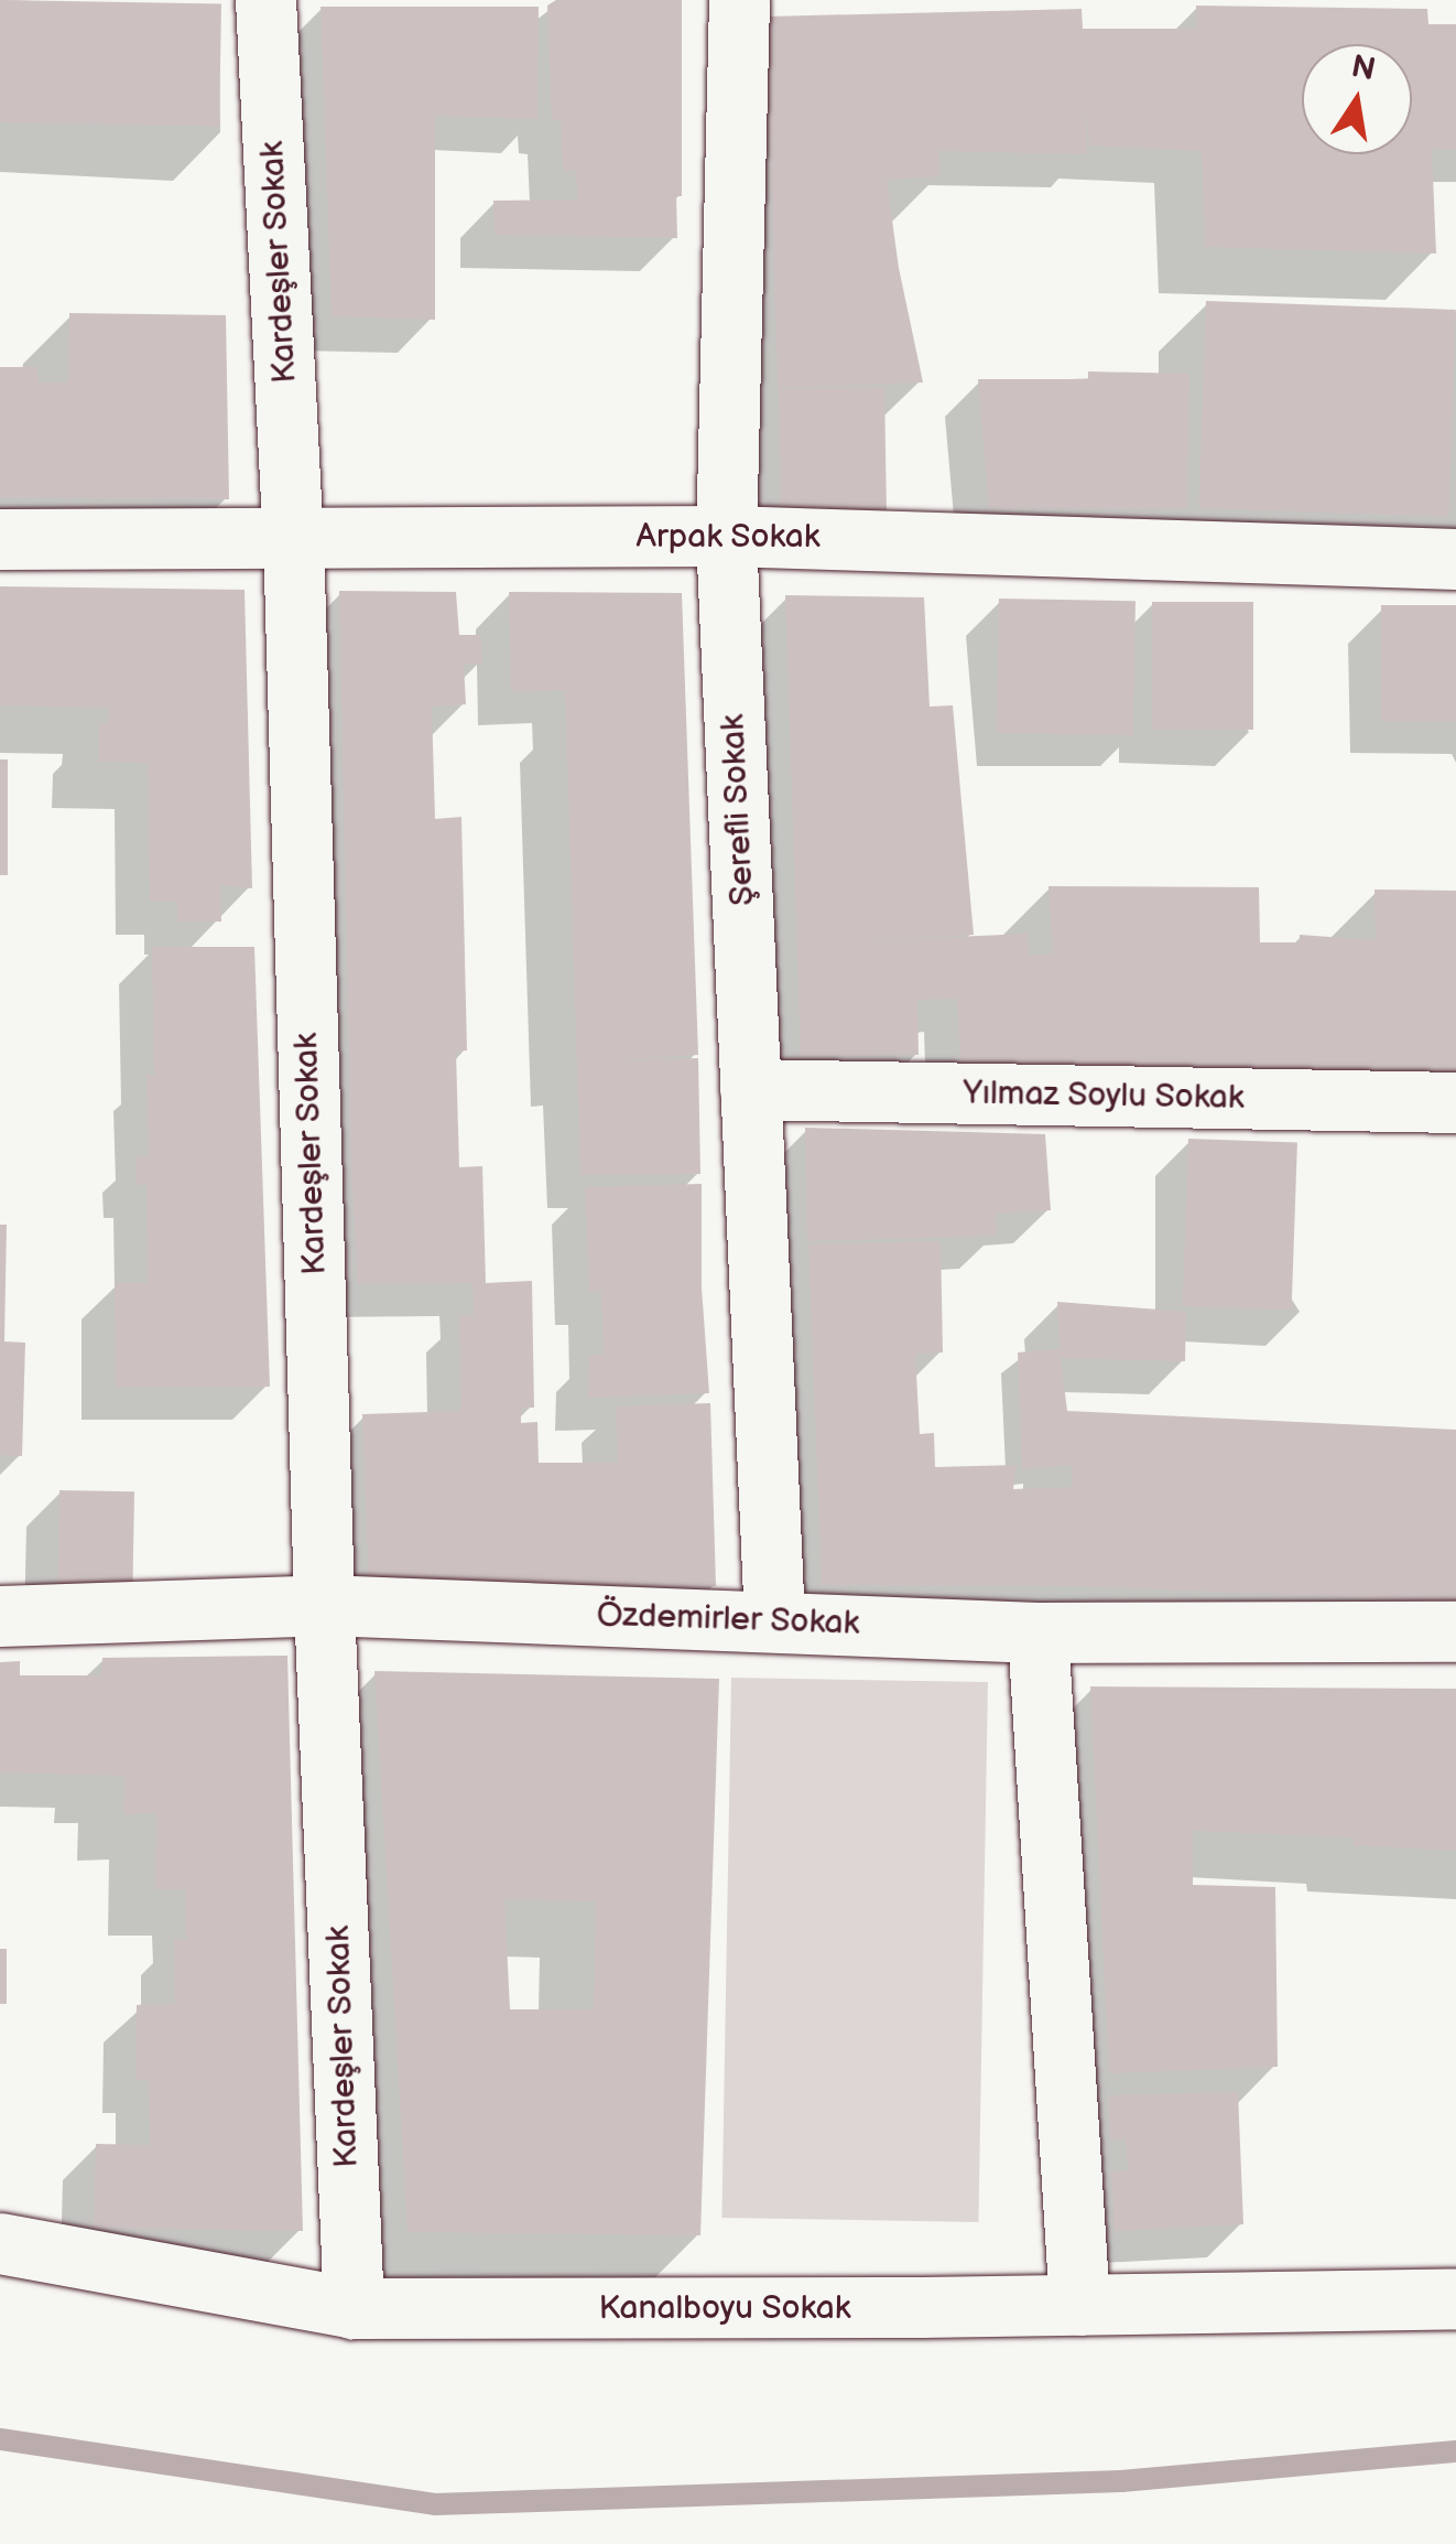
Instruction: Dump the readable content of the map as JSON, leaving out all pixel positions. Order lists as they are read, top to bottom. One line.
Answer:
{"streets":{"street":["Kardeşler Sokak","Arpak Sokak","Şerefli Sokak","Yılmaz Soylu Sokak","Özdemirler Sokak","Kanalboyu Sokak"]},"crossings":[["Kardeşler Sokak","Arpak Sokak"],["Kardeşler Sokak","Özdemirler Sokak"],["Kardeşler Sokak","Kanalboyu Sokak"],["Arpak Sokak","Şerefli Sokak"],["Şerefli Sokak","Yılmaz Soylu Sokak"],["Şerefli Sokak","Özdemirler Sokak"]],"north":"top"}
